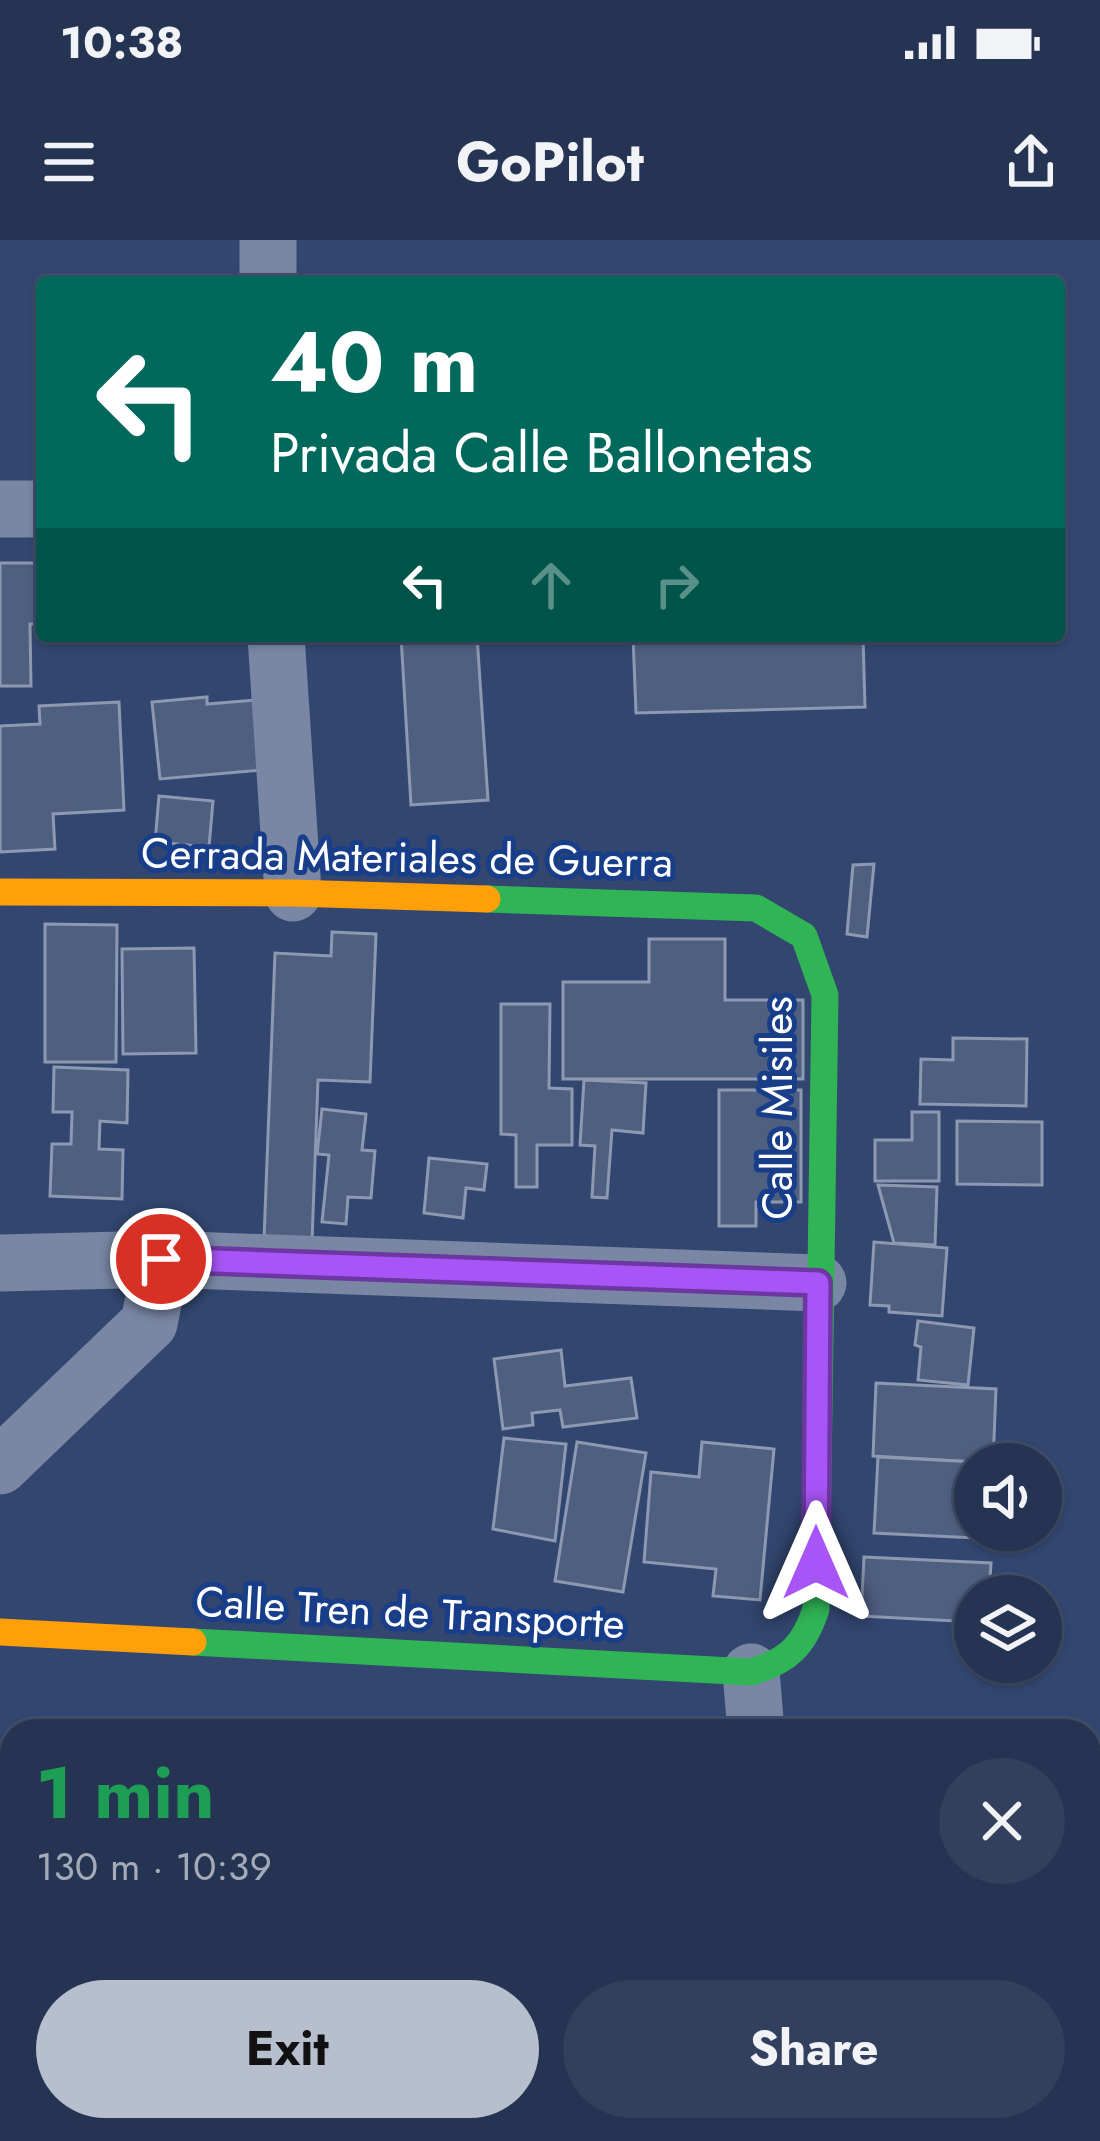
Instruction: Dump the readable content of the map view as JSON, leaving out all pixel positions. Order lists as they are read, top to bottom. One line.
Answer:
{"streets":{"street":["Cerrada Materiales de Guerra","Calle Misiles","Calle Tren de Transporte"]},"crossings":[["Cerrada Materiales de Guerra","Calle Misiles"],["Calle Misiles","Calle Tren de Transporte"]],"page":{"status":"10:38","header":"GoPilot","turn":["40 m","Privada Calle Ballonetas"],"heading":["1 min","130 m · 10:39"],"buttons":["Exit","Share"]}}
